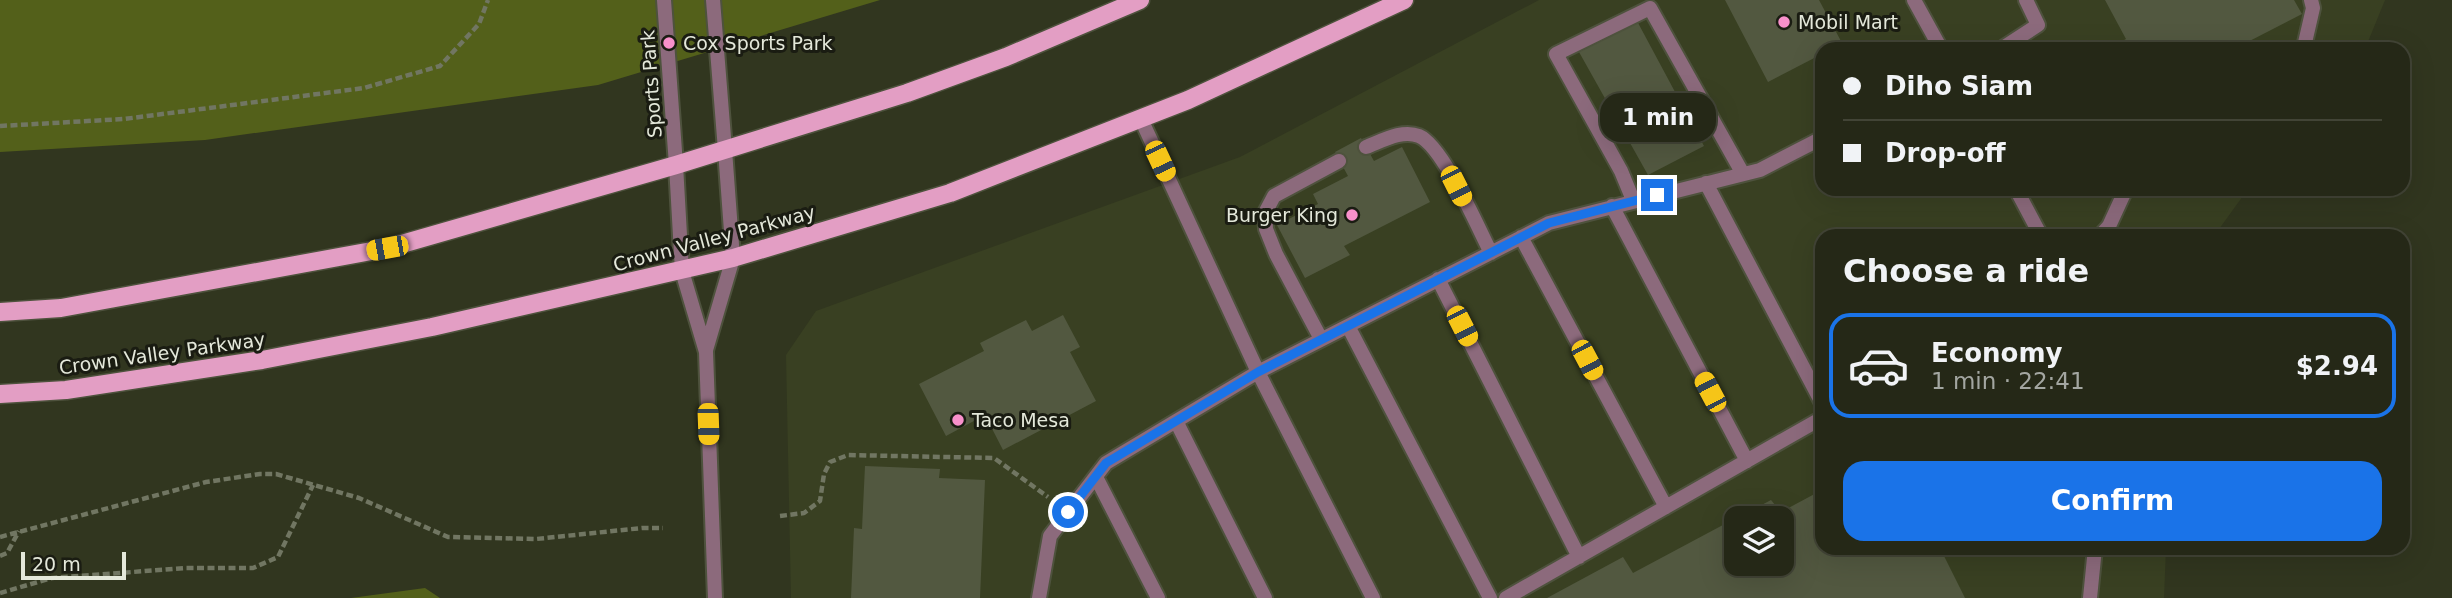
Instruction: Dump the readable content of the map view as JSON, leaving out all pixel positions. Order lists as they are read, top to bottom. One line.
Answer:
{"streets":{"main road":["Crown Valley Parkway"],"street":["Sports Park"]},"crossings":[["Sports Park","Crown Valley Parkway"]],"places":["Mobil Mart","Cox Sports Park","Burger King","Taco Mesa"],"scale_bar":"20 m","page":{"banner":["Diho Siam","Drop-off"],"bubble":"1 min","heading":"Choose a ride","list":[{"name":"Economy","note":"1 min · 22:41","value":"$2.94"}],"buttons":"Confirm","scale":"20 m"}}
